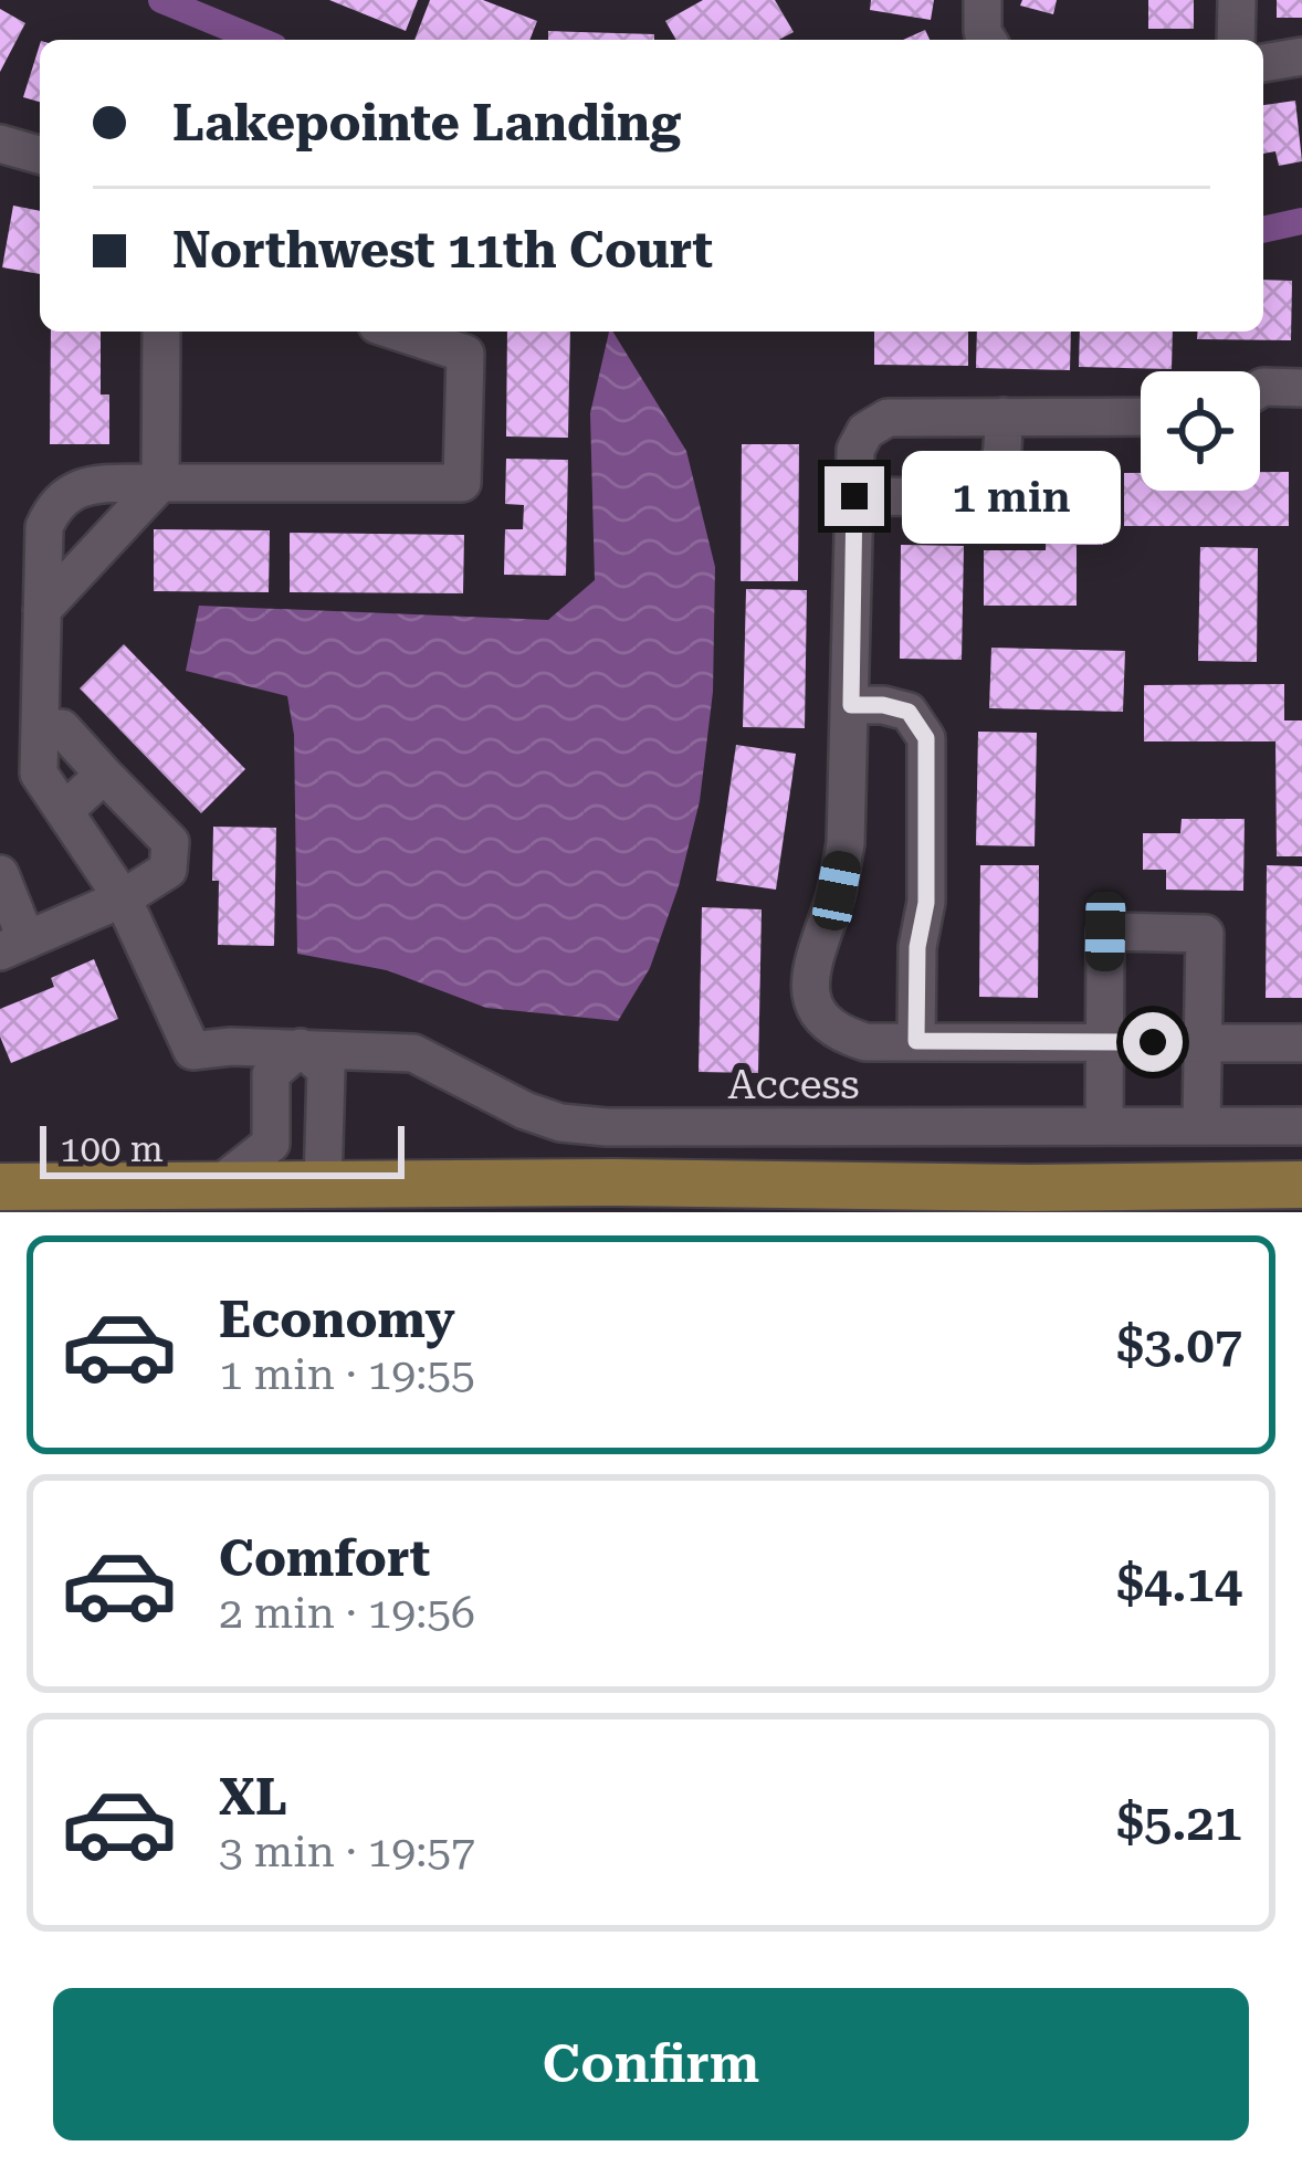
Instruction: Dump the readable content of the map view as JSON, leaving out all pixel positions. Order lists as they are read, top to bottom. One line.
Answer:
{"streets":{"street":["Access"]},"scale_bar":"100 m","page":{"banner":["Lakepointe Landing","Northwest 11th Court"],"bubble":"1 min","scale":"100 m","list":[{"name":"Economy","note":"1 min · 19:55","value":"$3.07"},{"name":"Comfort","note":"2 min · 19:56","value":"$4.14"},{"name":"XL","note":"3 min · 19:57","value":"$5.21"}],"buttons":"Confirm"}}
